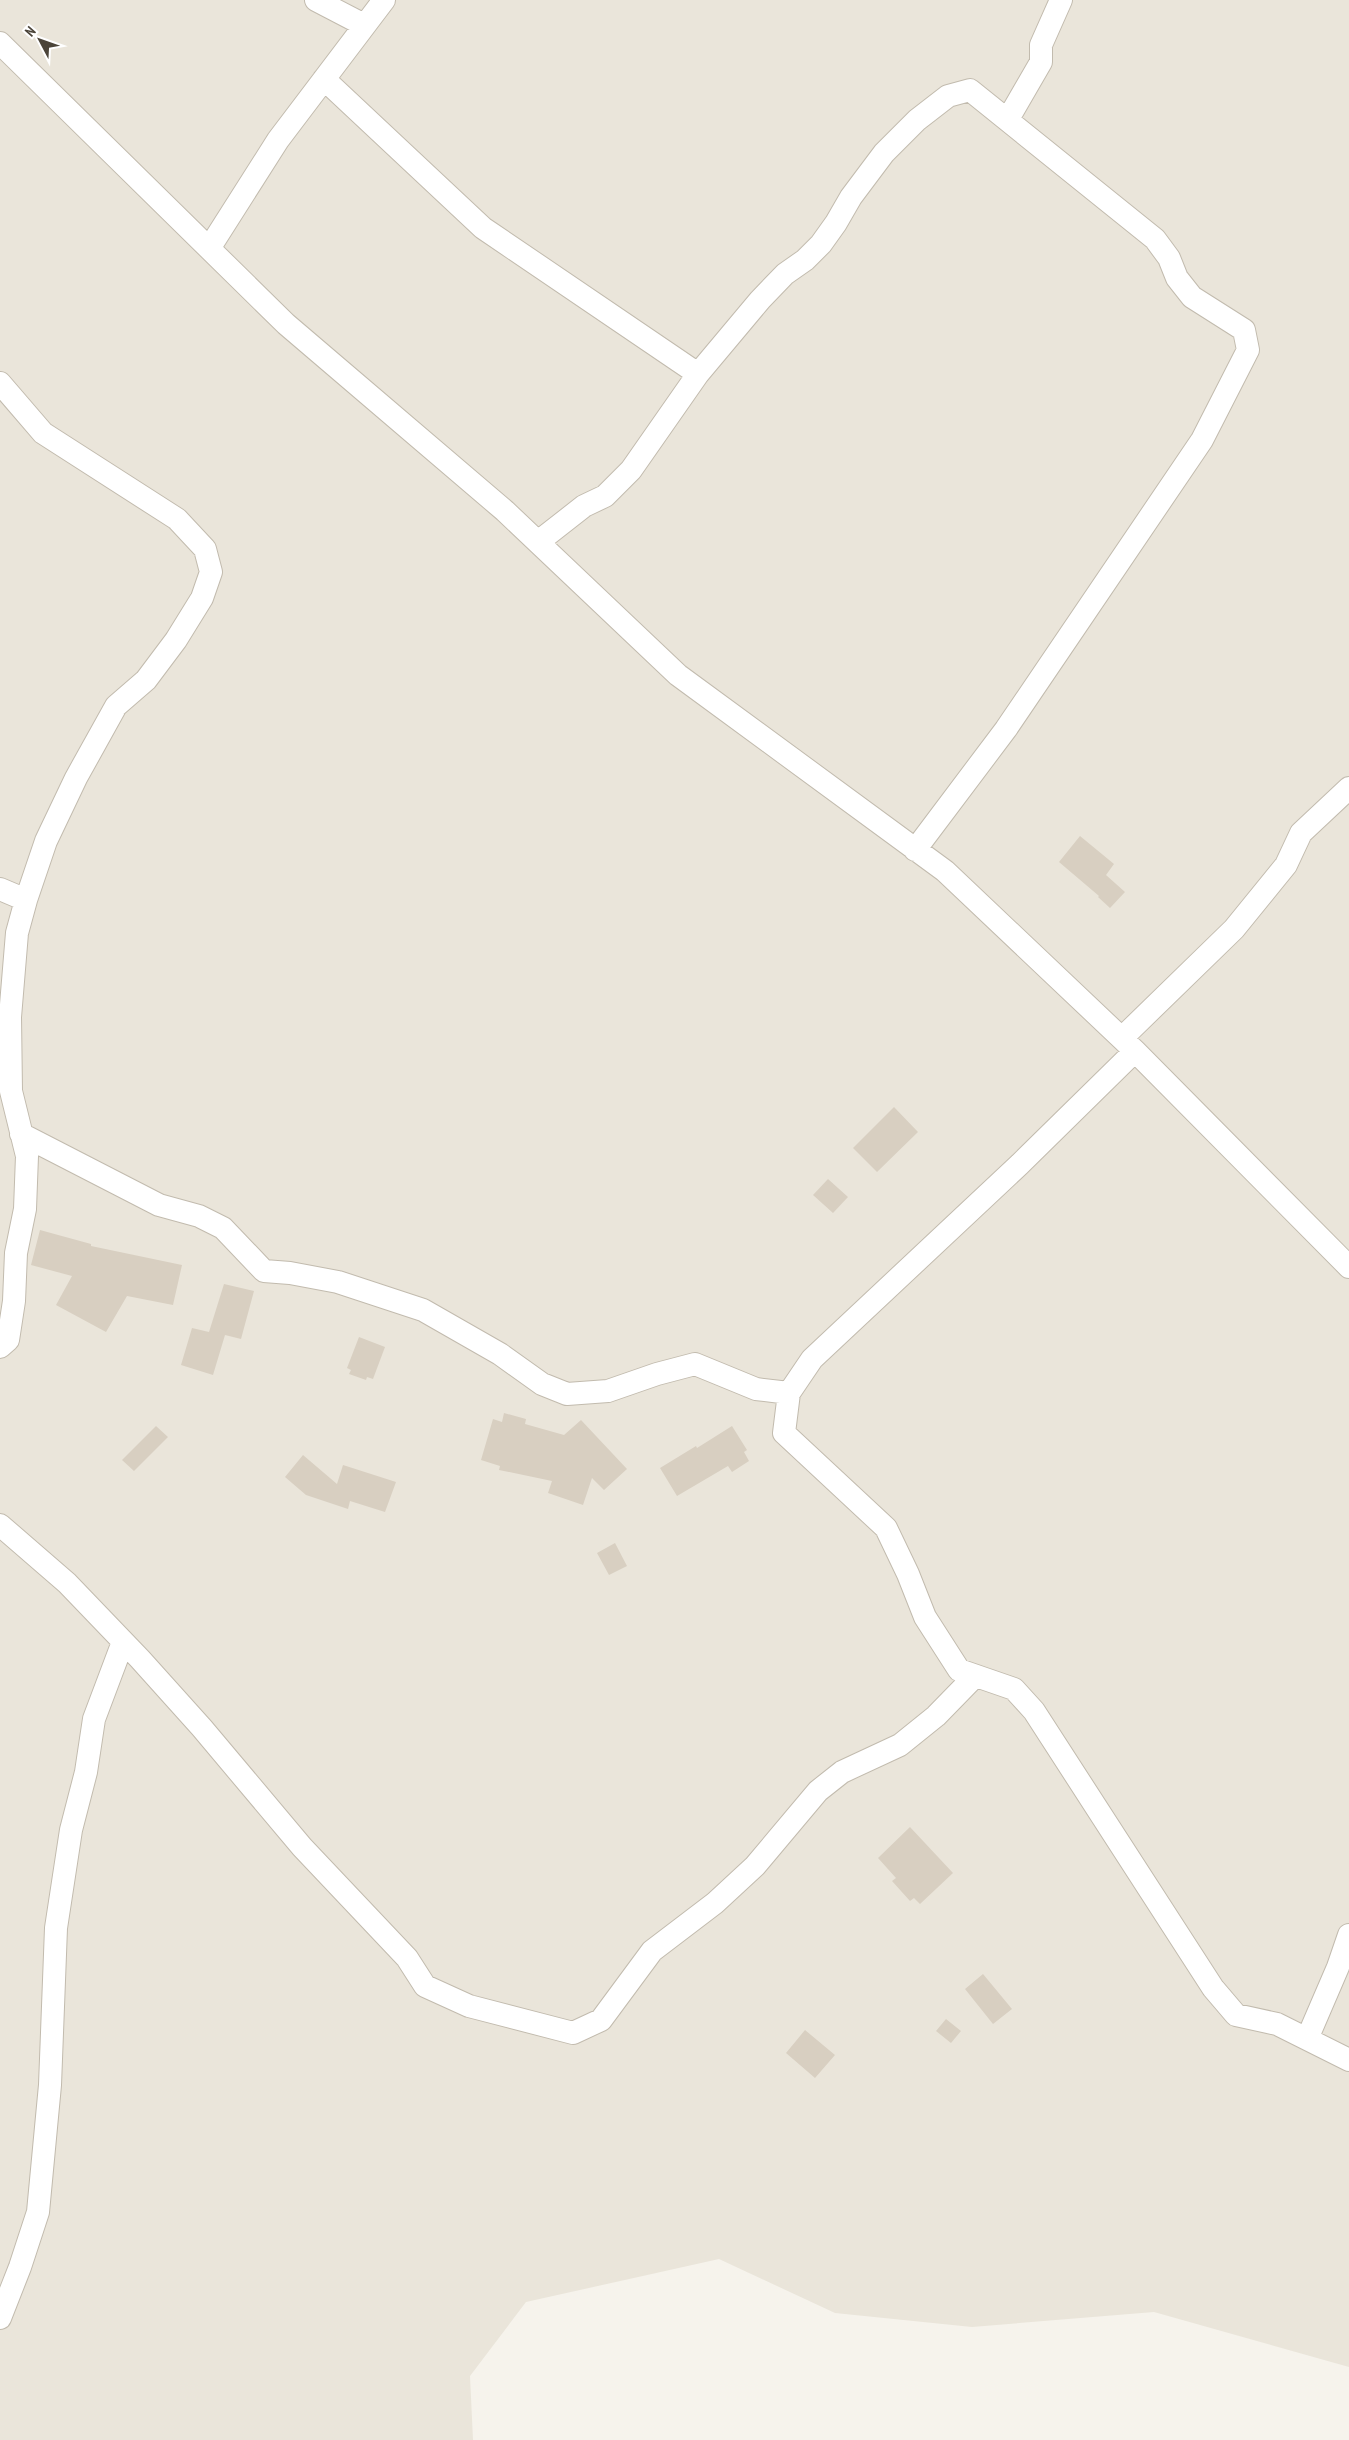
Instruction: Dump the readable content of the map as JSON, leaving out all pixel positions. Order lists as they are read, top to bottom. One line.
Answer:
{"north":"top left"}
